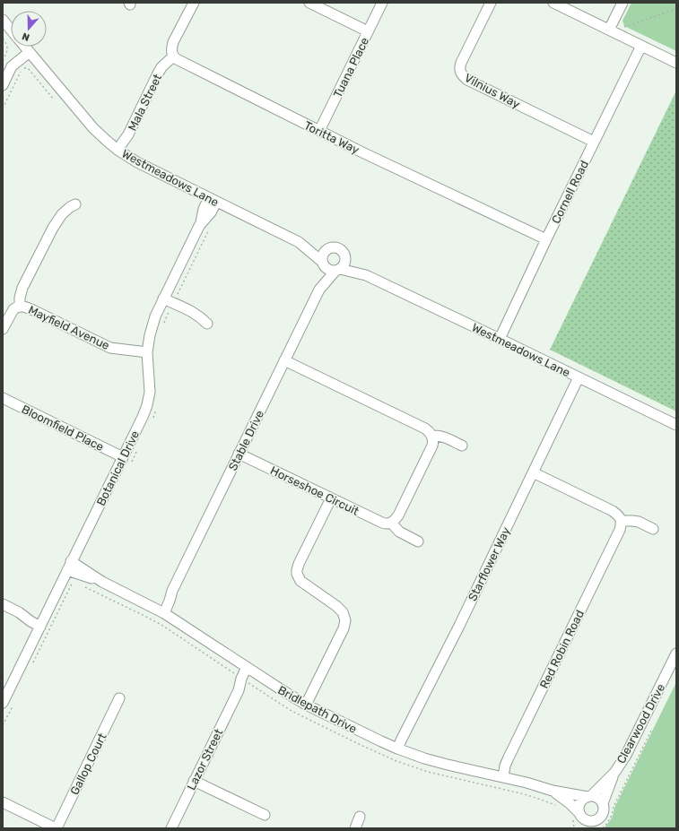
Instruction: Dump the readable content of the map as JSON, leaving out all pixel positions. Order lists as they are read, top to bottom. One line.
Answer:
{"streets":{"street":["Tuana Place","Vilnius Way","Mala Street","Toritta Way","Westmeadows Lane","Cornell Road","Mayfield Avenue","Bloomfield Place","Stable Drive","Botanical Drive","Horseshoe Circuit","Starflower Way","Red Robin Road","Bridlepath Drive","Clearwood Drive","Lazor Street","Gallop Court"]},"crossings":[["Tuana Place","Toritta Way"],["Vilnius Way","Cornell Road"],["Mala Street","Toritta Way"],["Mala Street","Westmeadows Lane"],["Toritta Way","Cornell Road"],["Westmeadows Lane","Cornell Road"],["Westmeadows Lane","Stable Drive"],["Westmeadows Lane","Botanical Drive"],["Westmeadows Lane","Starflower Way"],["Mayfield Avenue","Botanical Drive"],["Bloomfield Place","Botanical Drive"],["Stable Drive","Horseshoe Circuit"],["Stable Drive","Bridlepath Drive"],["Botanical Drive","Bridlepath Drive"],["Starflower Way","Bridlepath Drive"],["Red Robin Road","Bridlepath Drive"],["Bridlepath Drive","Clearwood Drive"],["Bridlepath Drive","Lazor Street"]],"north":"bottom"}
